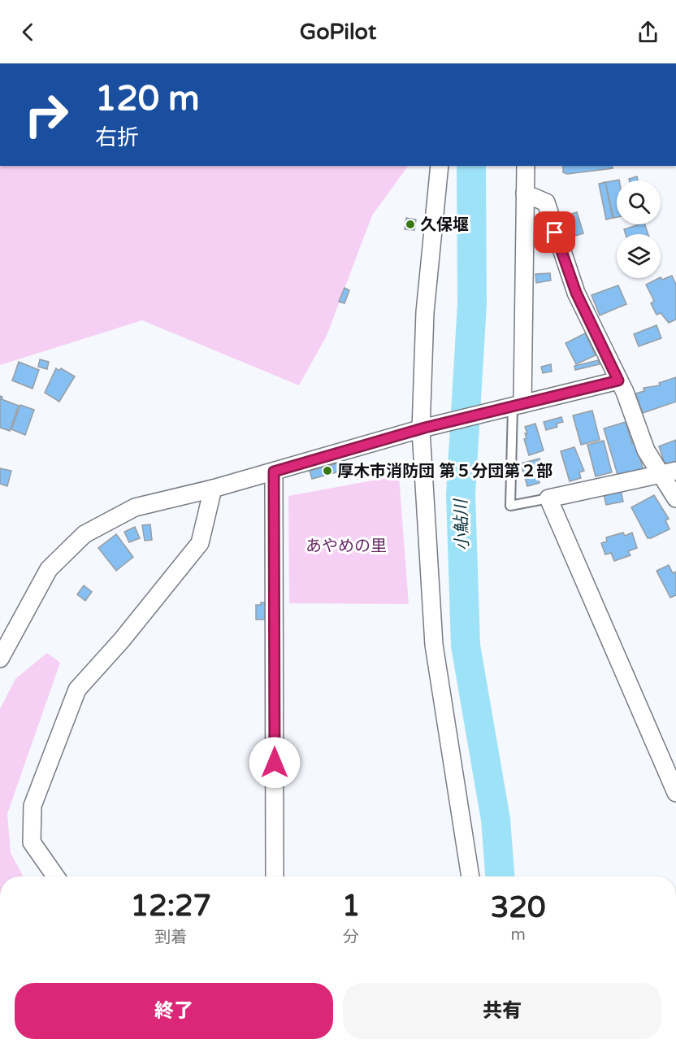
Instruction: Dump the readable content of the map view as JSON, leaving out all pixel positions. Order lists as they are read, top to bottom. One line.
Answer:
{"water":["小鮎川"],"parks":["あやめの里"],"places":["久保堰","厚木市消防団 第５分団第２部"],"page":{"header":"GoPilot","turn":["120 m","右折"],"eta":["12:27","到着","1","分","320","m"],"buttons":["終了","共有"]}}
